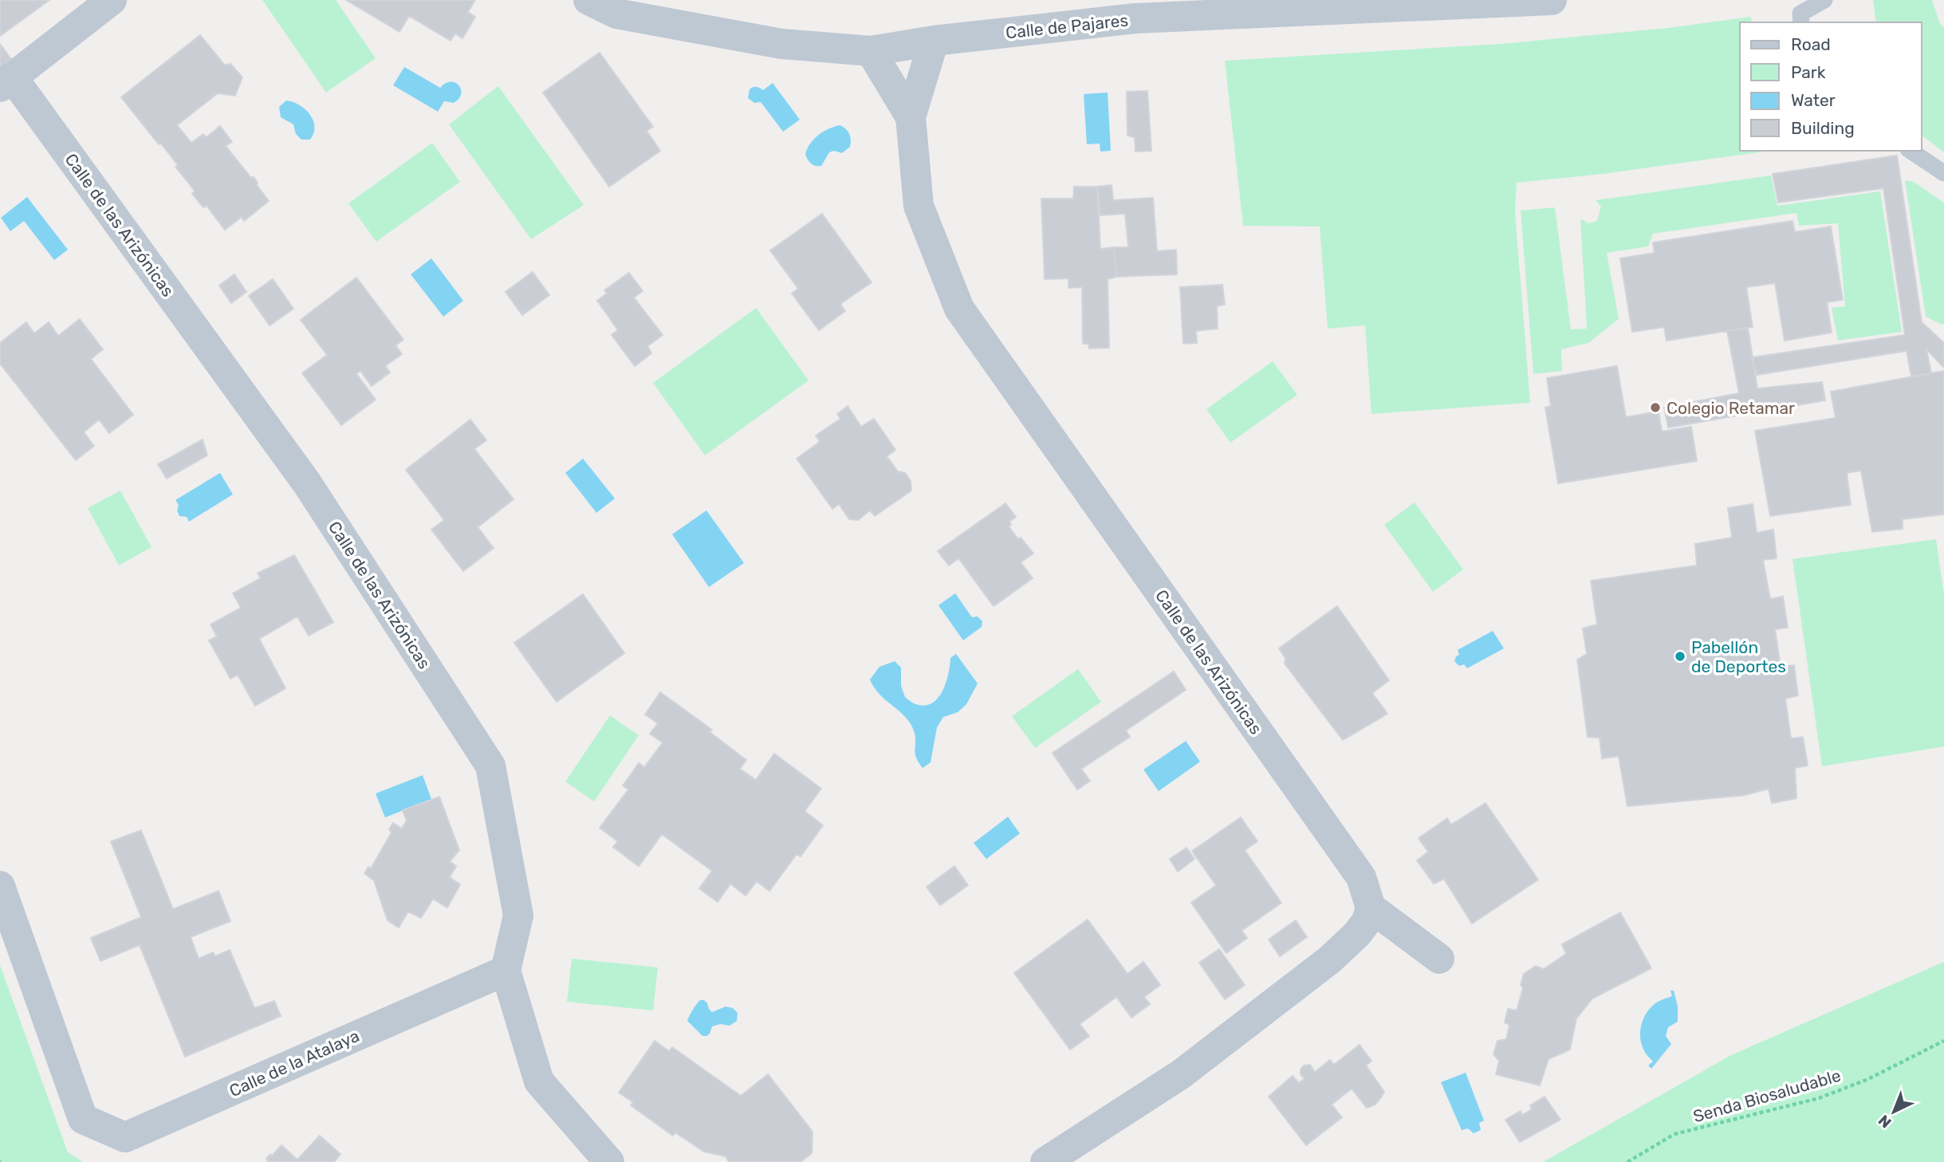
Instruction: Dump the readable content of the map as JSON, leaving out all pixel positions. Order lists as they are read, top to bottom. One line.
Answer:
{"streets":{"street":["Calle de Pajares","Calle de las Arizónicas","Calle de la Atalaya"],"path":["Senda Biosaludable"]},"crossings":[["Calle de Pajares","Calle de las Arizónicas"],["Calle de las Arizónicas","Calle de la Atalaya"]],"places":["Colegio Retamar","Pabellón de Deportes"],"legend":["Road","Park","Water","Building"],"north":"bottom left"}
